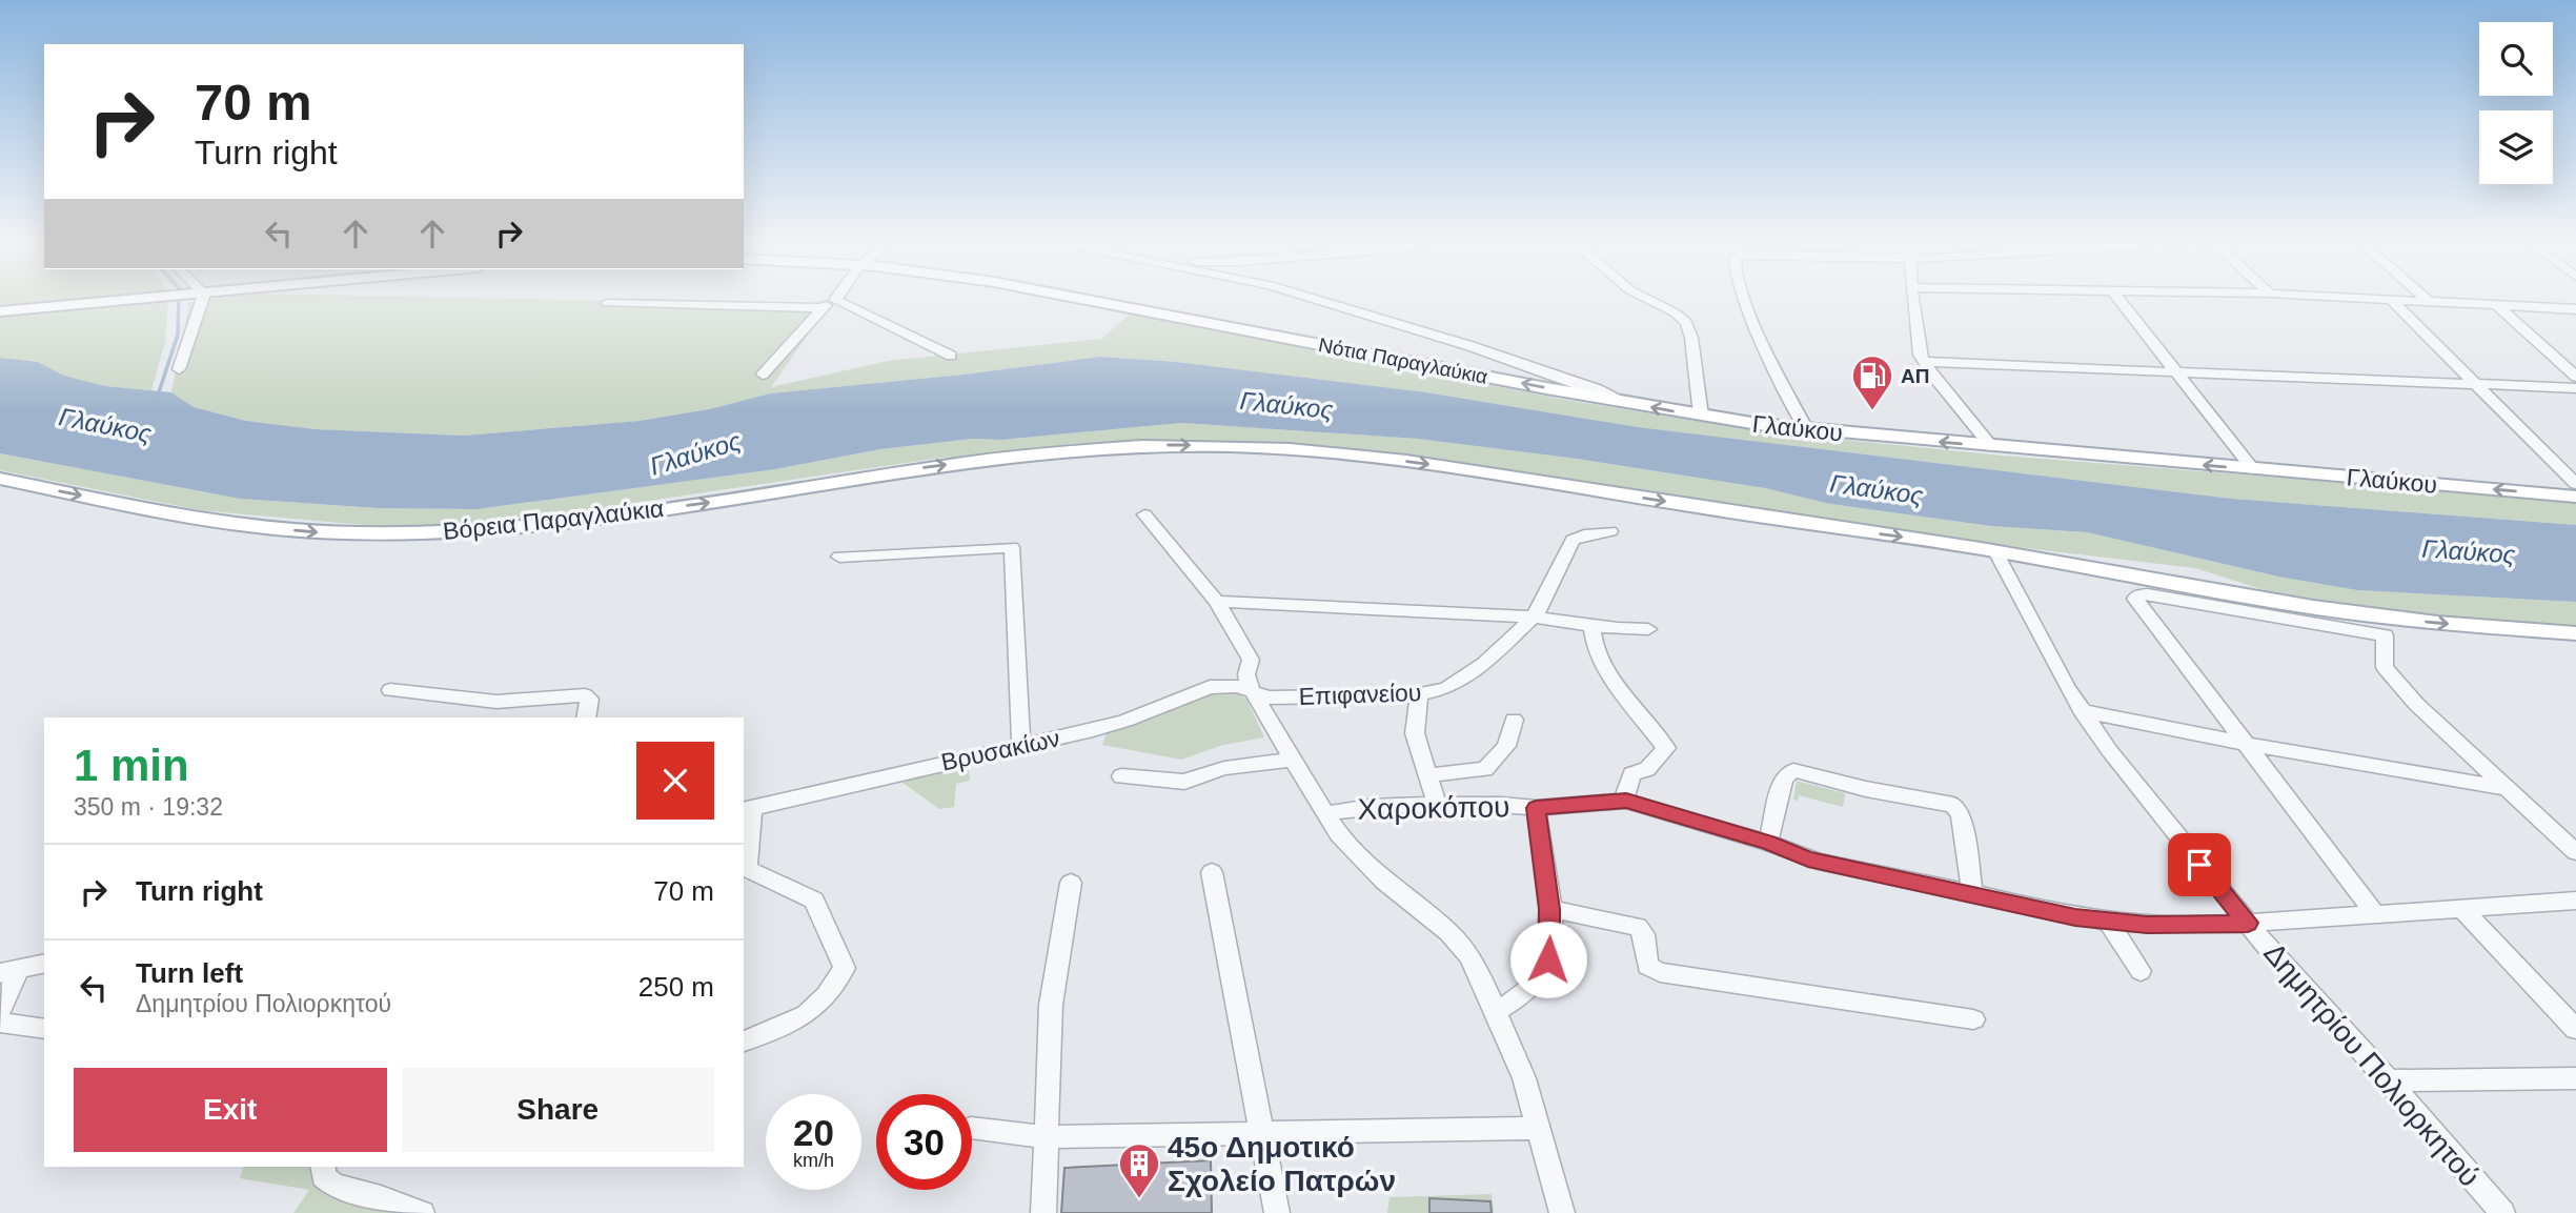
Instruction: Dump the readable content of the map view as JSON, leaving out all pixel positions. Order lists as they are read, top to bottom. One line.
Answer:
{"streets":{"main road":["Νότια Παραγλαύκια","Γλαύκου","Βόρεια Παραγλαύκια"],"street":["Επιφανείου","Βρυσακίων","Χαροκόπου","Δημητρίου Πολιορκητού"]},"crossings":[["Νότια Παραγλαύκια","Γλαύκου"],["Βόρεια Παραγλαύκια","Δημητρίου Πολιορκητού"],["Επιφανείου","Βρυσακίων"]],"one_way":["Νότια Παραγλαύκια","Βόρεια Παραγλαύκια"],"water":["Γλαύκος"],"places":{"fuel station":["ΑΠ"],"building":["45ο Δημοτικό Σχολείο Πατρών"]},"page":{"turn":["70 m","Turn right"],"heading":["1 min","350 m · 19:32"],"list":[{"name":"Turn right","value":"70 m"},{"name":"Turn left","note":"Δημητρίου Πολιορκητού","value":"250 m"}],"buttons":["Exit","Share"],"speed":"20 km/h","limit":"30"}}
